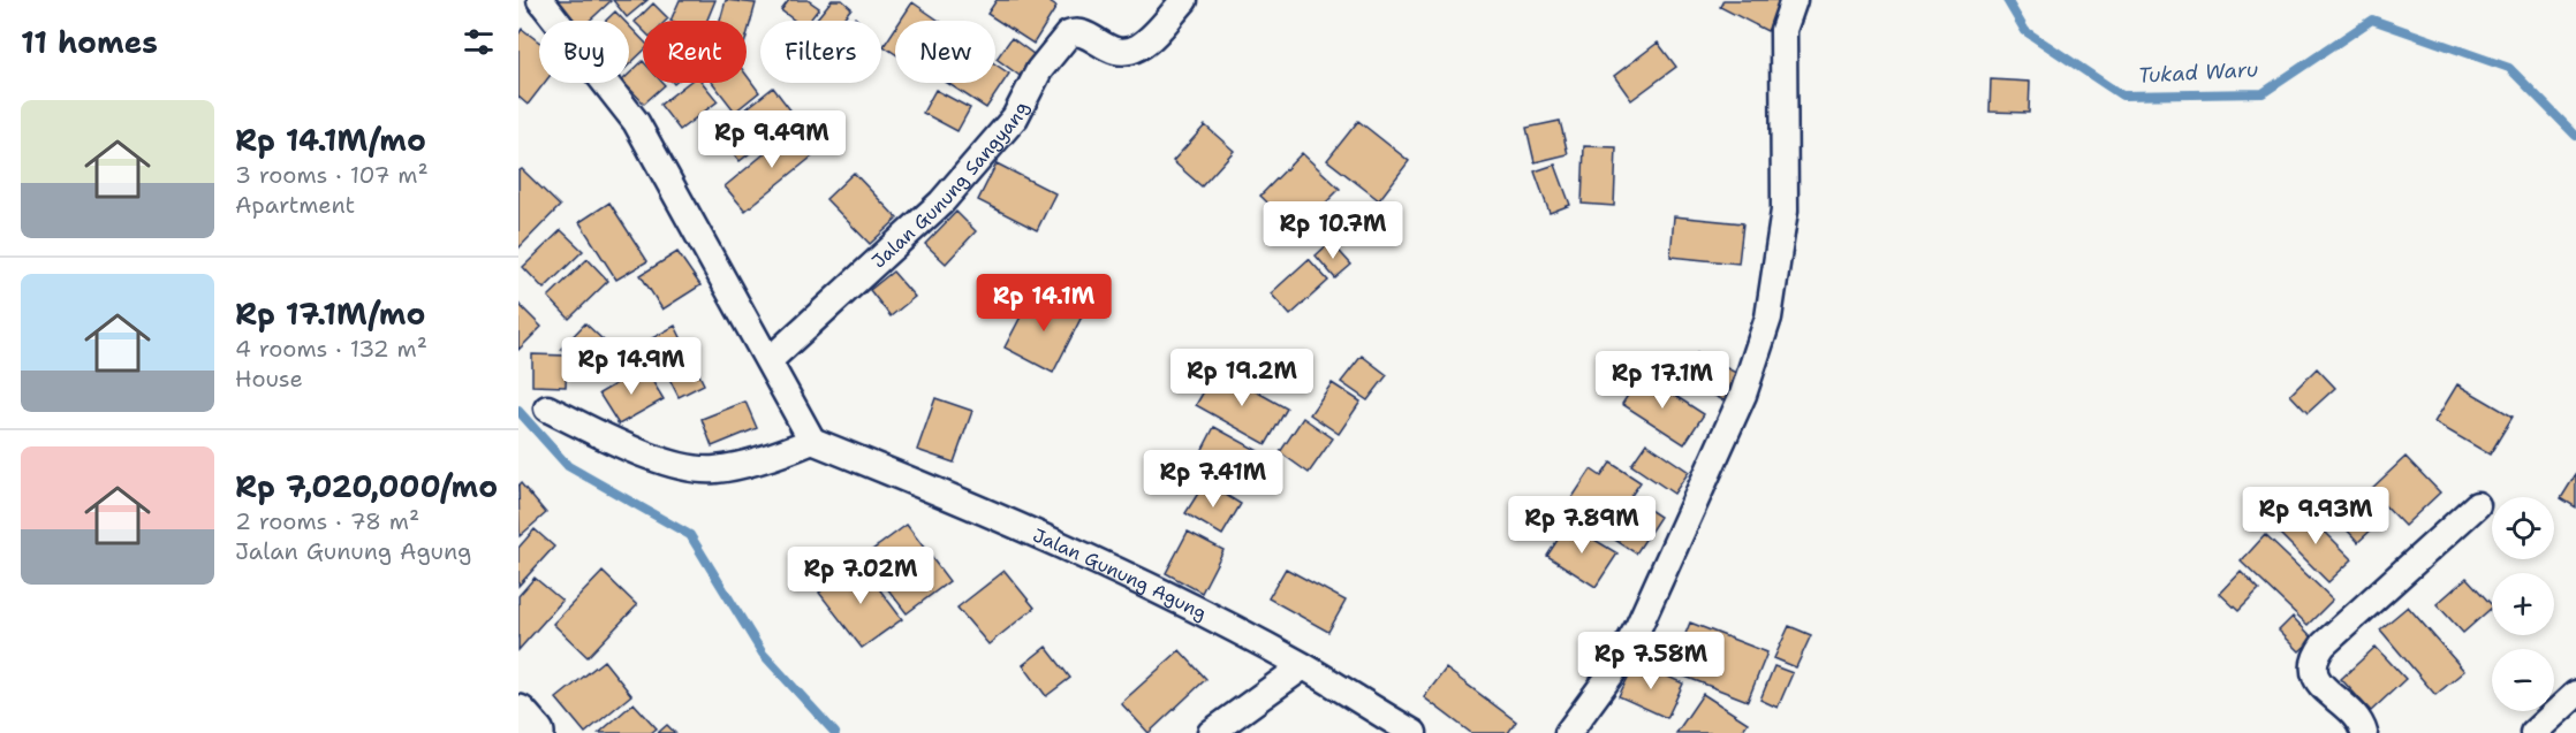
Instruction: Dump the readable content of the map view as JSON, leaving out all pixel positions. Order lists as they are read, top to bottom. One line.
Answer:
{"streets":{"street":["Jalan Gunung Sangyang","Jalan Gunung Agung"]},"water":["Tukad Waru"],"page":{"heading":"11 homes","chip":["Buy","Rent","Filters","New"],"list":[{"name":"Rp 14.1M/mo","note":"3 rooms · 107 m² · Apartment"},{"name":"Rp 17.1M/mo","note":"4 rooms · 132 m² · House"},{"name":"Rp 7,020,000/mo","note":"2 rooms · 78 m² · Jalan Gunung Agung"}],"price":["Rp 9.49M","Rp 10.7M","Rp 14.1M","Rp 14.9M","Rp 19.2M","Rp 17.1M","Rp 7.41M","Rp 9.93M","Rp 7.89M","Rp 7.02M","Rp 7.58M"],"map_buttons":["+","−"]}}
